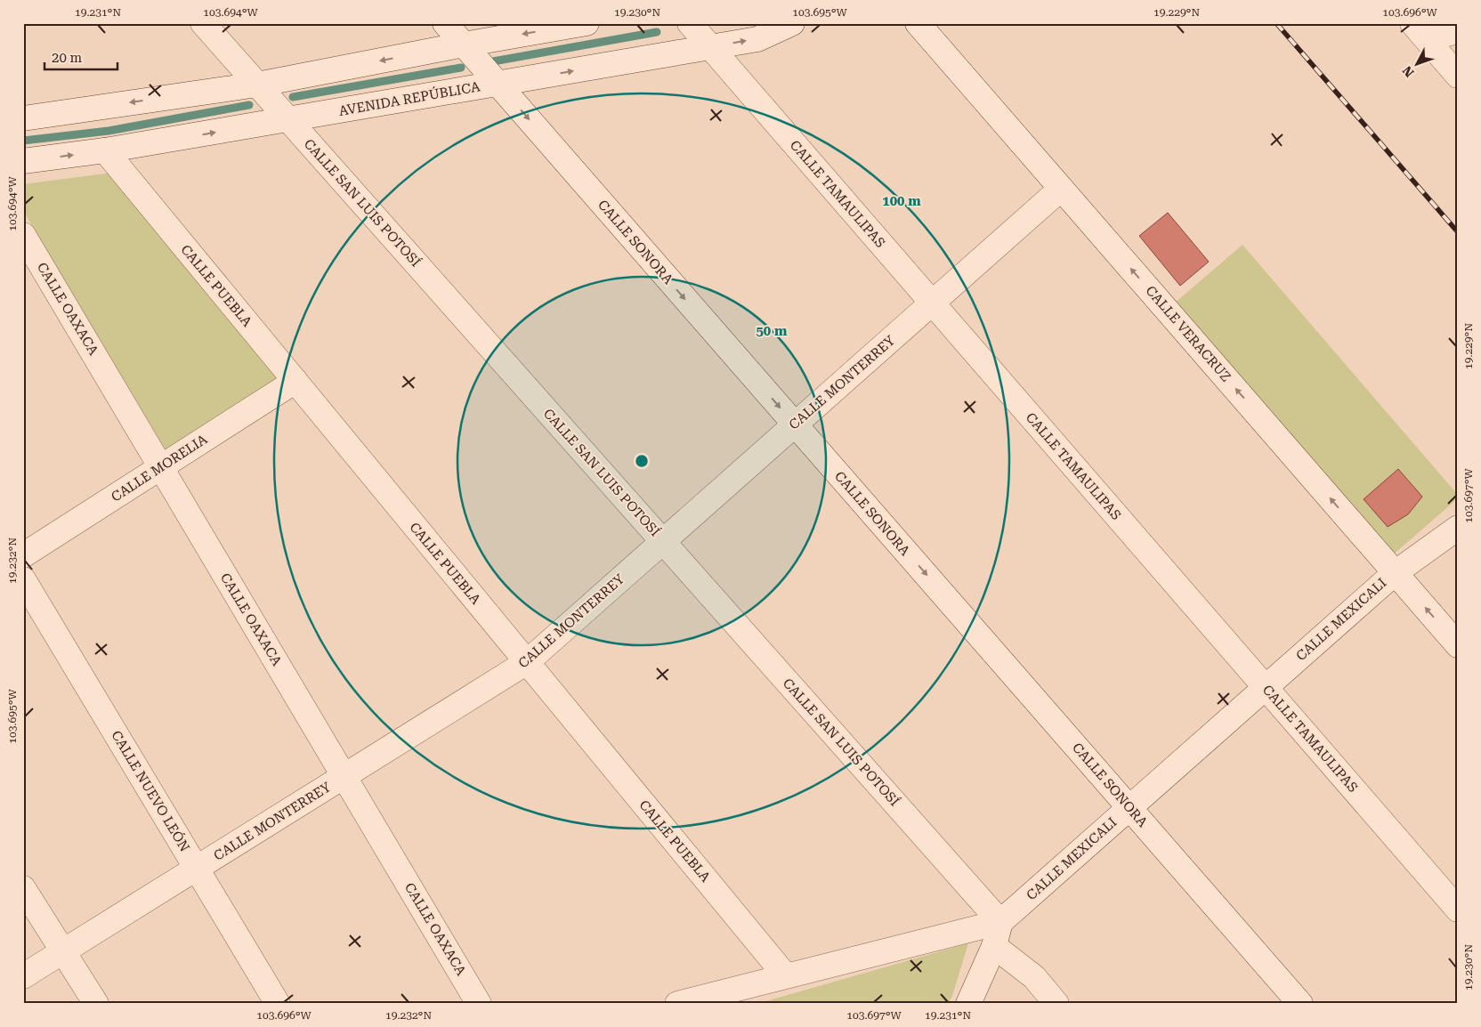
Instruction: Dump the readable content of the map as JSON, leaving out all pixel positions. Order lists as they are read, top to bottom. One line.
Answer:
{"streets":{"street":["AVENIDA REPÚBLICA","CALLE TAMAULIPAS","CALLE SAN LUIS POTOSÍ","CALLE SONORA","CALLE PUEBLA","CALLE OAXACA","CALLE VERACRUZ","CALLE MONTERREY","CALLE MORELIA","CALLE MEXICALI","CALLE NUEVO LEÓN"]},"crossings":[["AVENIDA REPÚBLICA","CALLE TAMAULIPAS"],["AVENIDA REPÚBLICA","CALLE SAN LUIS POTOSÍ"],["AVENIDA REPÚBLICA","CALLE SONORA"],["AVENIDA REPÚBLICA","CALLE PUEBLA"],["CALLE TAMAULIPAS","CALLE MONTERREY"],["CALLE TAMAULIPAS","CALLE MEXICALI"],["CALLE SAN LUIS POTOSÍ","CALLE MONTERREY"],["CALLE SAN LUIS POTOSÍ","CALLE MEXICALI"],["CALLE SONORA","CALLE MONTERREY"],["CALLE SONORA","CALLE MEXICALI"],["CALLE PUEBLA","CALLE MONTERREY"],["CALLE PUEBLA","CALLE MORELIA"],["CALLE PUEBLA","CALLE MEXICALI"],["CALLE OAXACA","CALLE MONTERREY"],["CALLE OAXACA","CALLE MORELIA"],["CALLE VERACRUZ","CALLE MONTERREY"],["CALLE VERACRUZ","CALLE MEXICALI"],["CALLE MONTERREY","CALLE NUEVO LEÓN"]],"one_way":["CALLE SONORA","CALLE VERACRUZ"],"scale_bar":"20 m","north":"bottom left","coordinates":["19.231°N","103.694°W","19.230°N","103.695°W","19.229°N","103.696°W","103.697°W","19.232°N"],"rings":["100 m","50 m"]}
